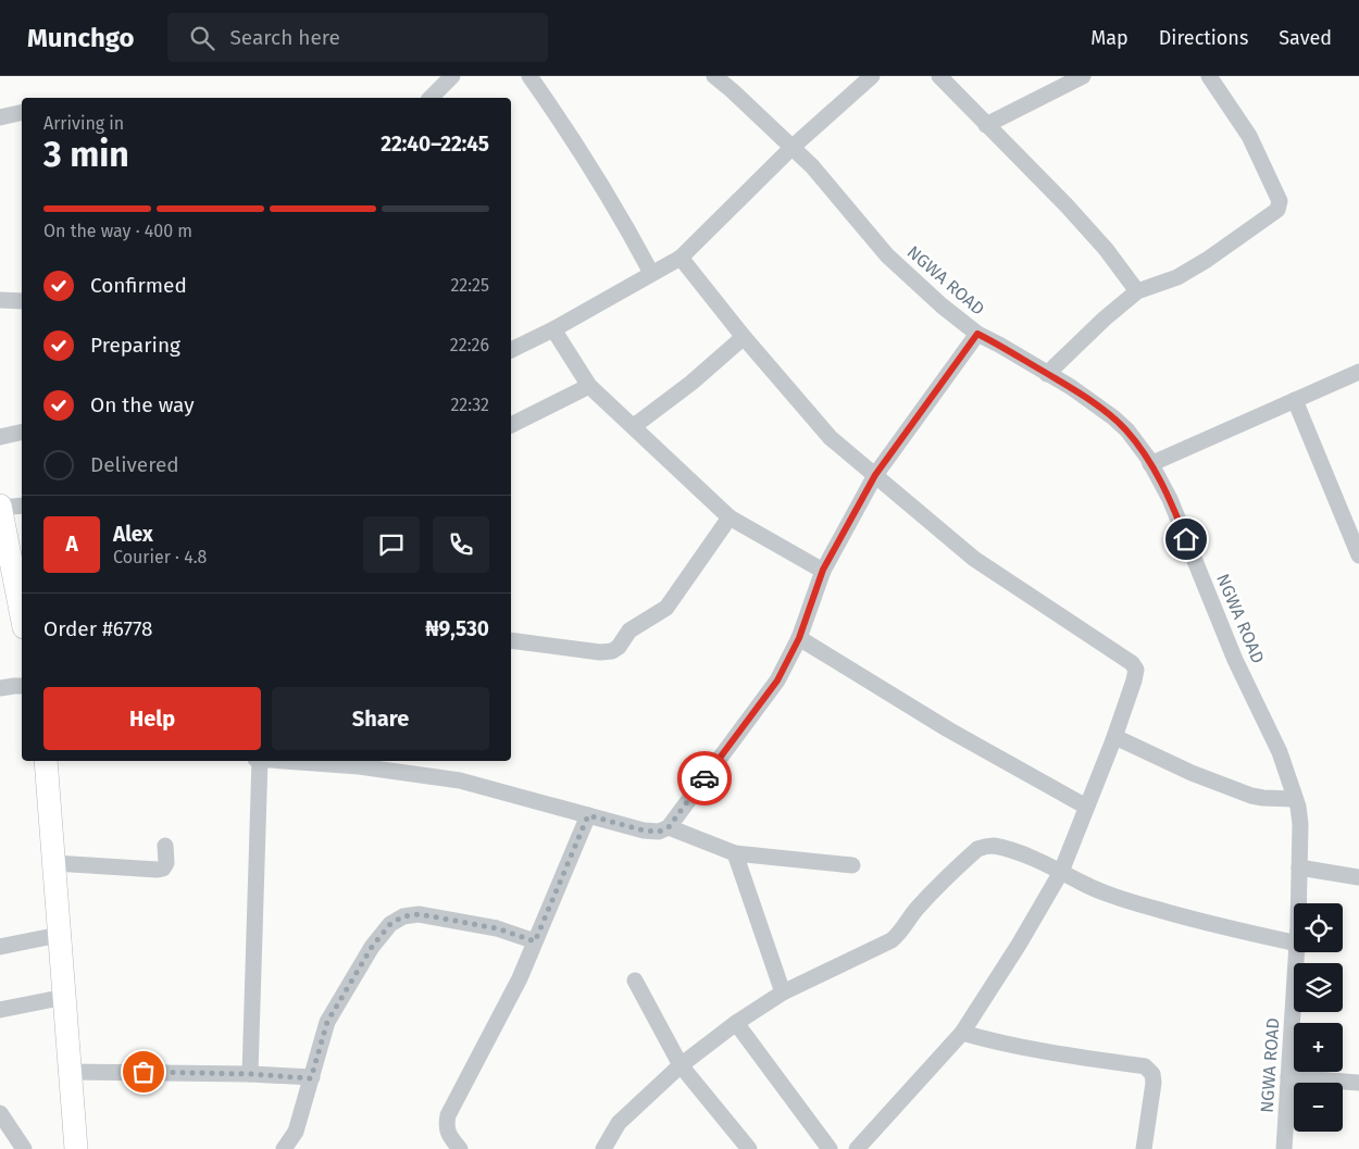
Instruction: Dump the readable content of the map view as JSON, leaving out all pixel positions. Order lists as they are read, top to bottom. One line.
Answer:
{"streets":{"street":["NGWA ROAD"]},"page":{"header":"Munchgo","search":"Search here","nav":["Map","Directions","Saved"],"heading":["3 min","Arriving in","22:40–22:45"],"panel":["Alex","Courier · 4.8","Order #6778","₦9,530"],"bar":"On the way · 400 m","list":[["Confirmed","22:25"],["Preparing","22:26"],["On the way","22:32"],"Delivered"],"round":"A","buttons":["Help","Share"],"map_buttons":["+","−"]}}
